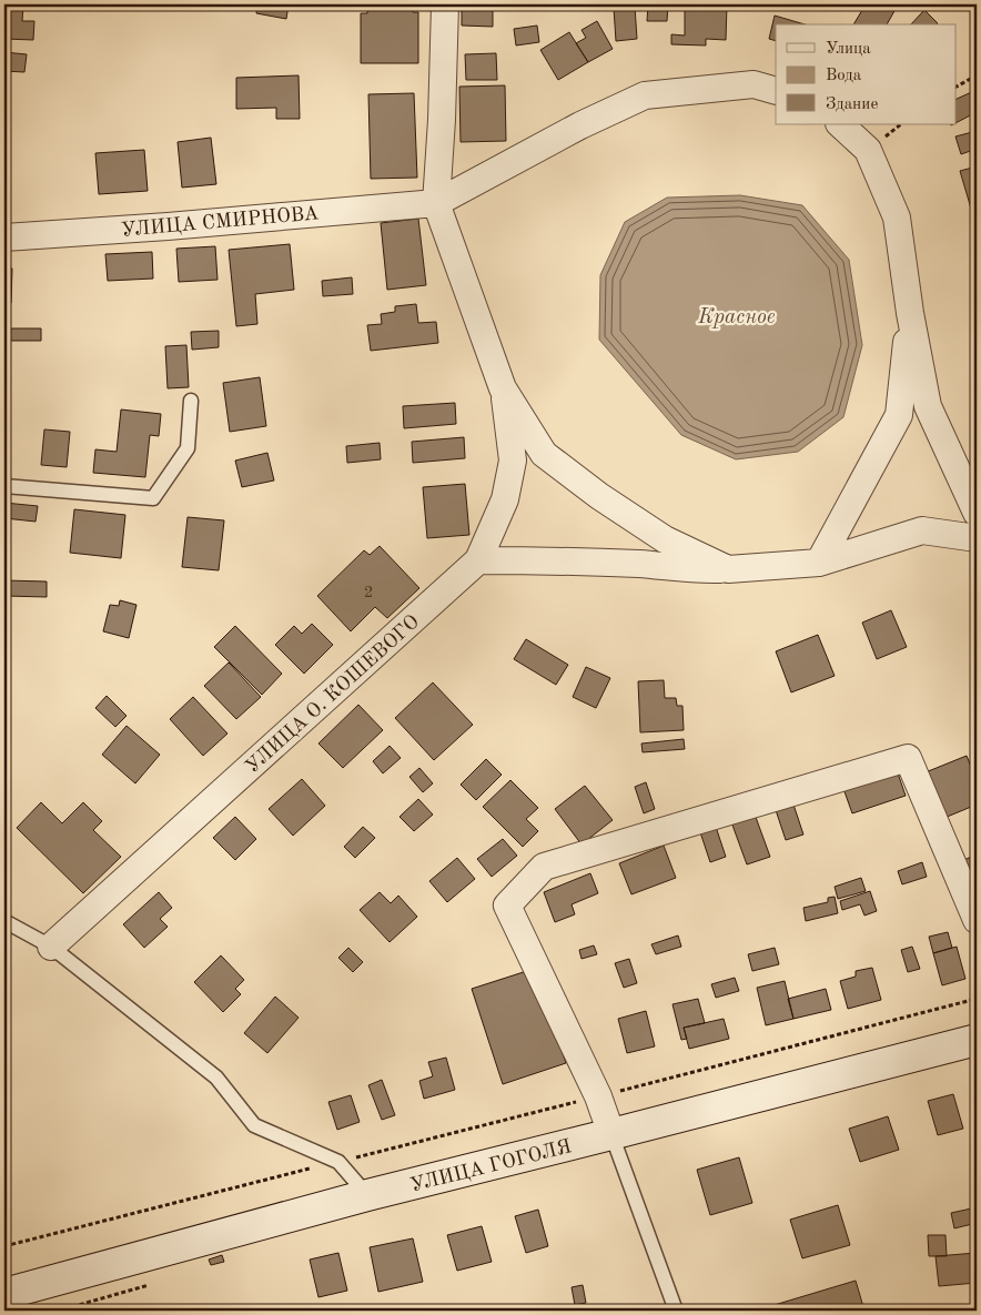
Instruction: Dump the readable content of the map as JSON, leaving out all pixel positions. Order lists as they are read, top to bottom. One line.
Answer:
{"streets":{"main road":["УЛИЦА ГОГОЛЯ"],"street":["УЛИЦА СМИРНОВА","УЛИЦА О. КОШЕВОГО"]},"water":["Красное"],"house_numbers":["2"],"legend":["Улица","Вода","Здание"]}
